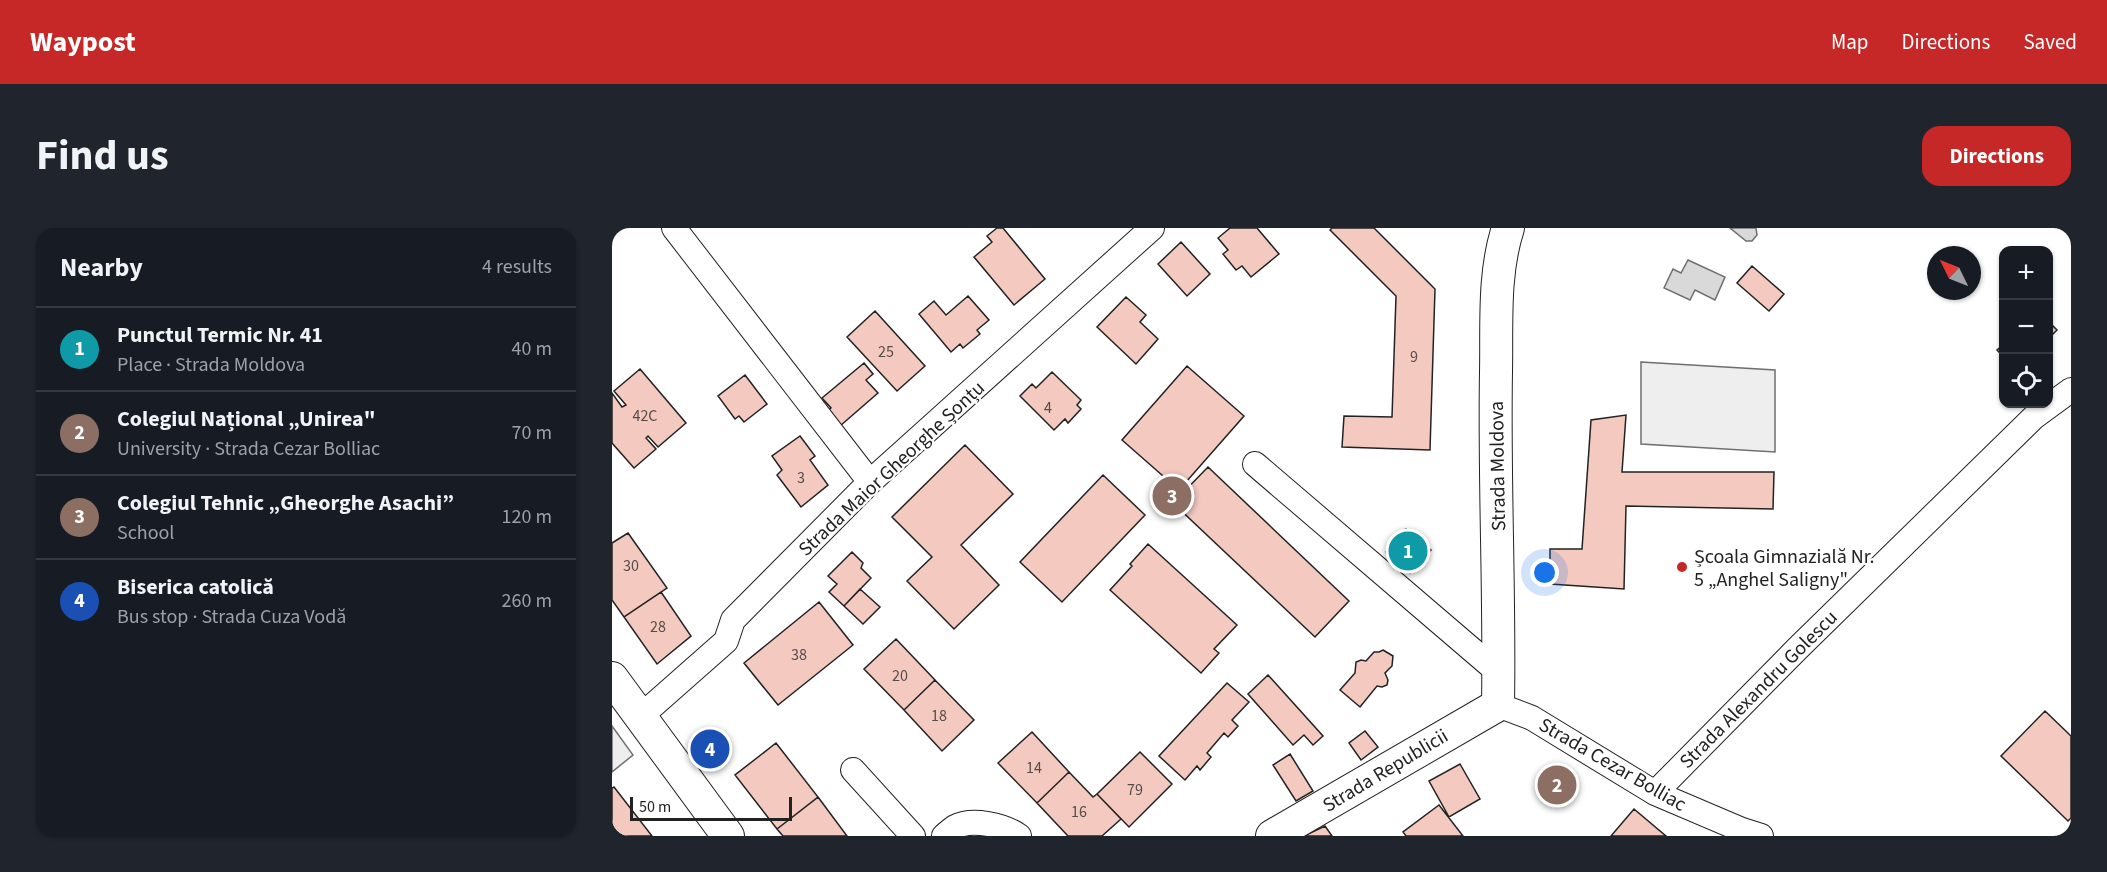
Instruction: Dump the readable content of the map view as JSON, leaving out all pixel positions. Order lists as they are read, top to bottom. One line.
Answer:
{"streets":{"main road":["Strada Moldova","Strada Republicii"],"street":["Strada Maior Gheorghe Șonțu","Strada Alexandru Golescu","Strada Cezar Bolliac"]},"crossings":[["Strada Moldova","Strada Cezar Bolliac"],["Strada Moldova","Strada Republicii"],["Strada Alexandru Golescu","Strada Cezar Bolliac"],["Strada Cezar Bolliac","Strada Republicii"]],"places":["Școala Gimnazială Nr. 5 „Anghel Saligny\""],"house_numbers":["25","9","4","42C","3","30","28","38","20","18","14","79","16"],"scale_bar":"50 m","north":"top left","page":{"header":"Waypost","nav":["Map","Directions","Saved"],"title":"Find us","buttons":"Directions","heading":["Nearby","4 results"],"map_buttons":["+","−"],"list":[{"mark":"1","name":"Punctul Termic Nr. 41","note":"Place · Strada Moldova","value":"40 m"},{"mark":"2","name":"Colegiul Național „Unirea\"","note":"University · Strada Cezar Bolliac","value":"70 m"},{"mark":"3","name":"Colegiul Tehnic „Gheorghe Asachi”","note":"School","value":"120 m"},{"mark":"4","name":"Biserica catolică","note":"Bus stop · Strada Cuza Vodă","value":"260 m"}],"pins":["3","1","4","2"],"scale":"50 m"}}
